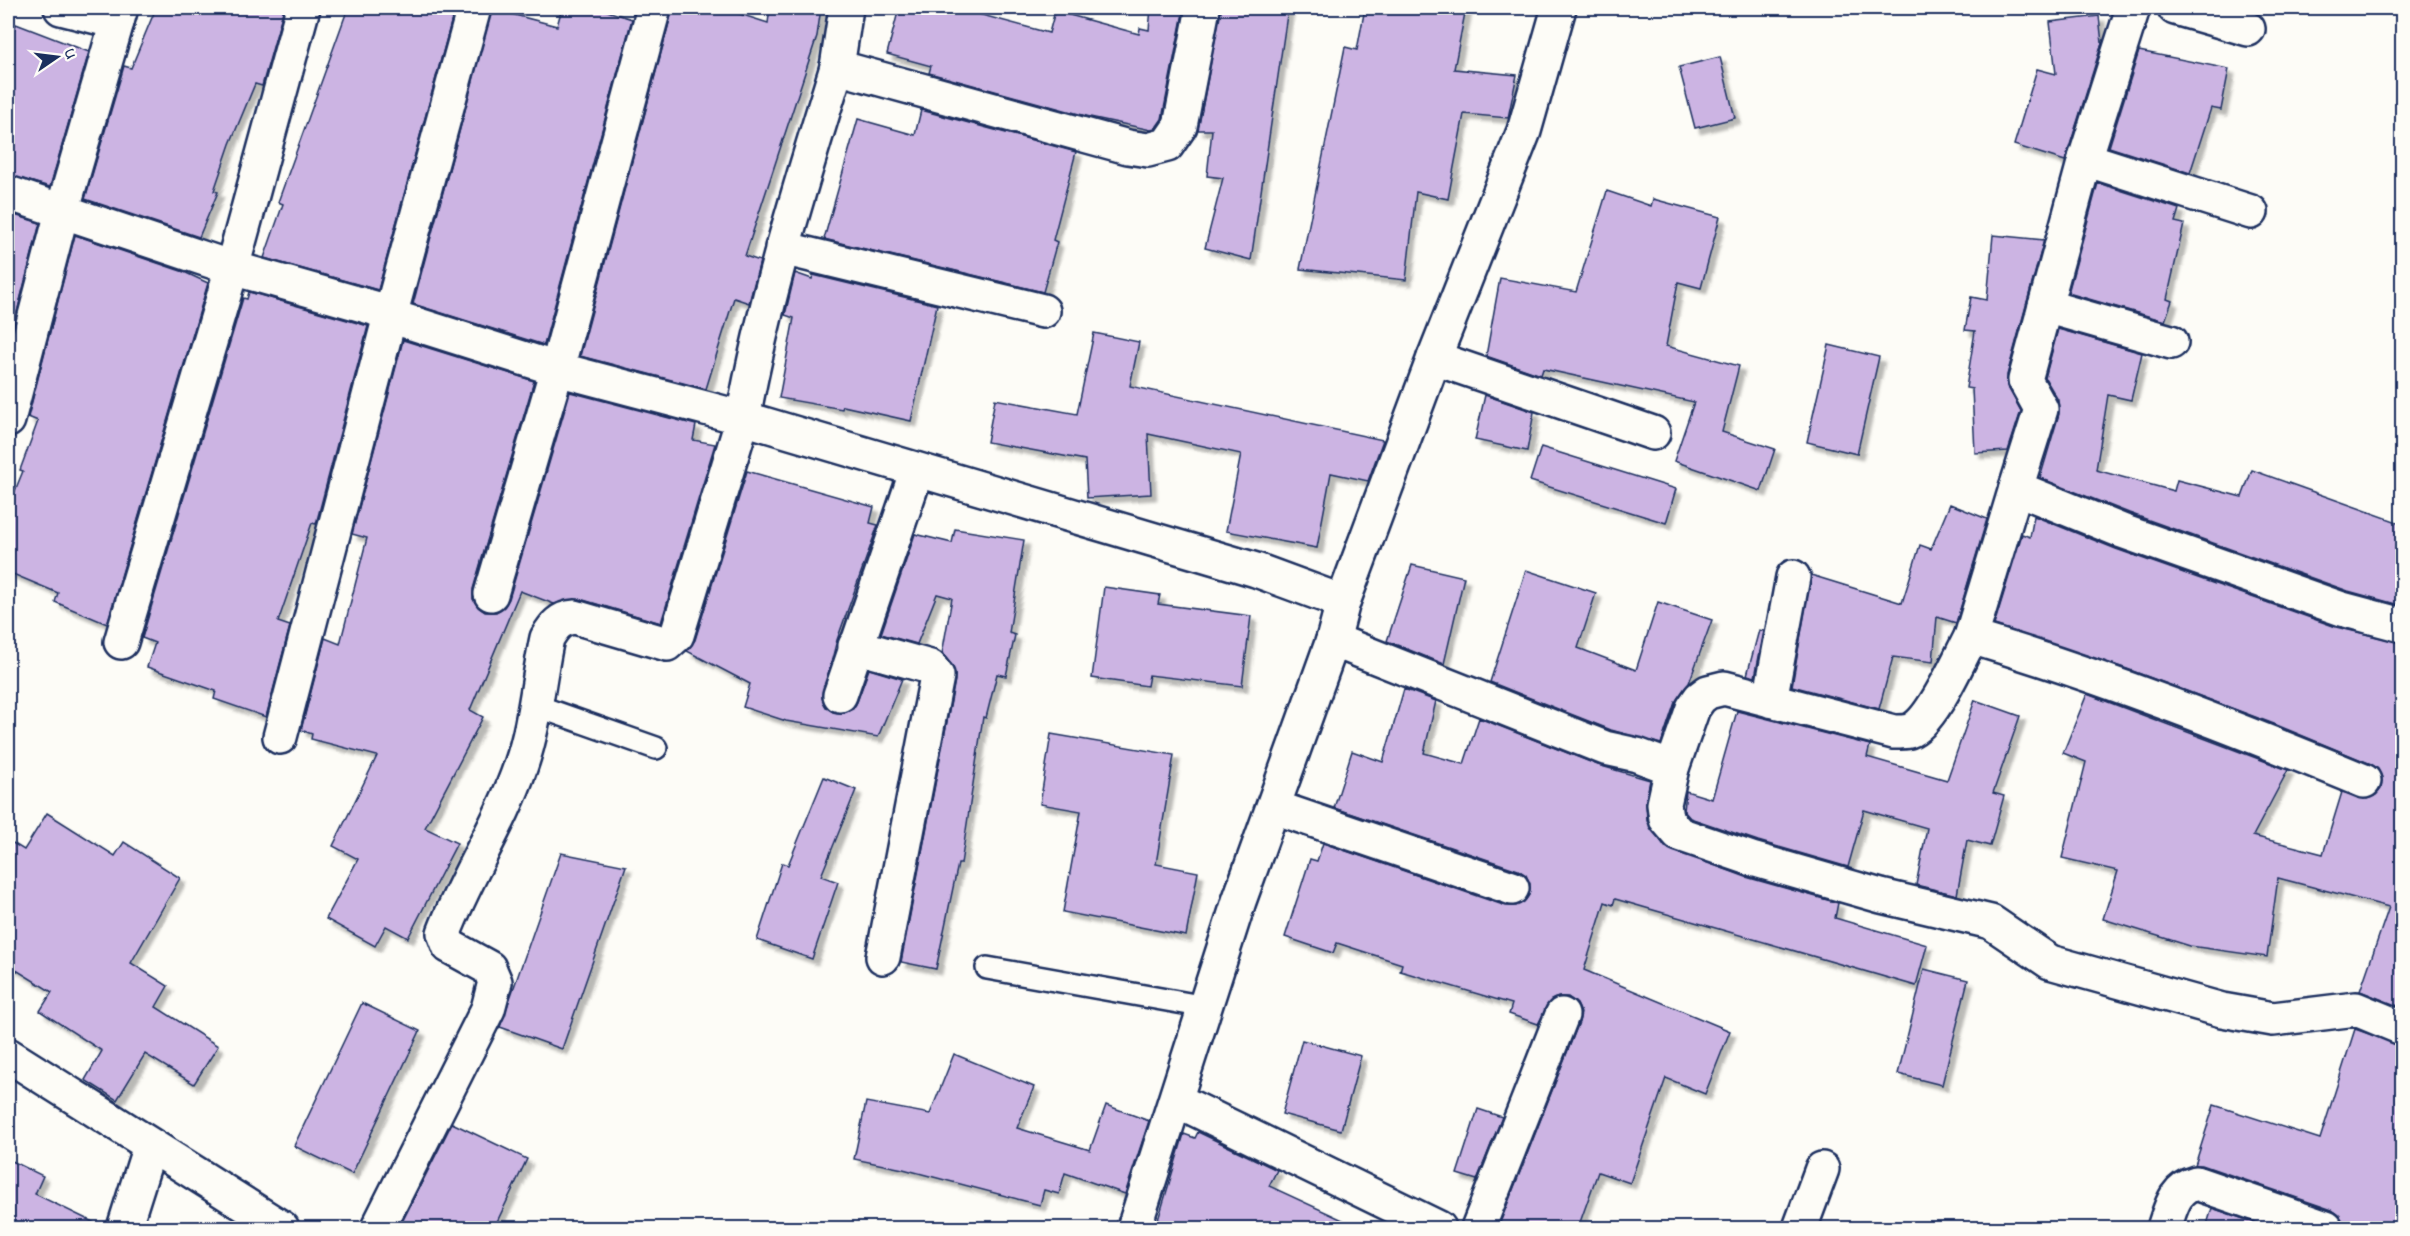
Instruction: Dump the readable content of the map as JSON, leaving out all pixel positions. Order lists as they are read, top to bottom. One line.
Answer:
{"north":"right"}
